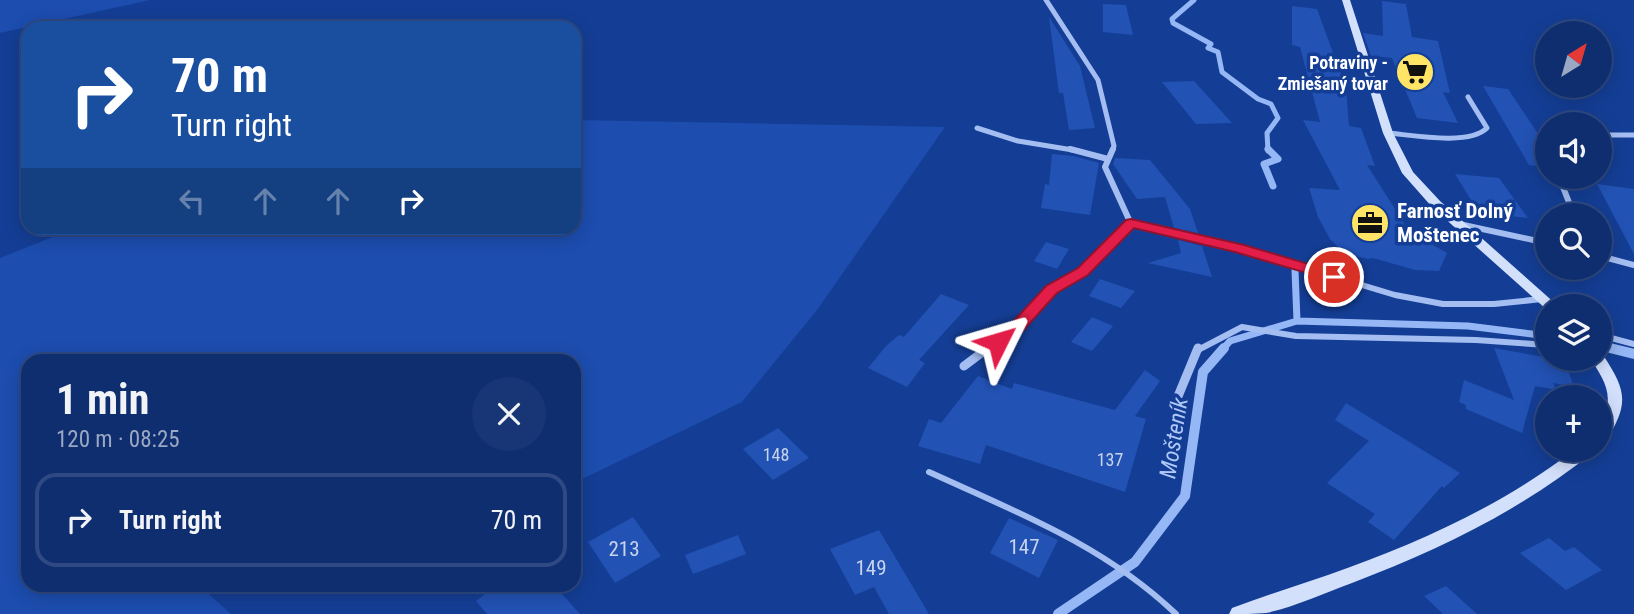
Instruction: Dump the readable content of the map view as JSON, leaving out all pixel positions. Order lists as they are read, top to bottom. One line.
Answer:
{"water":["Mošteník"],"places":{"supermarket":["Potraviny - Zmiešaný tovar"],"office":["Farnosť Dolný Moštenec"]},"house_numbers":["148","137","147","213","149"],"north":"top right","page":{"map_buttons":"+","turn":["70 m","Turn right"],"heading":["1 min","120 m · 08:25"],"list":[{"name":"Turn right","value":"70 m"}]}}
